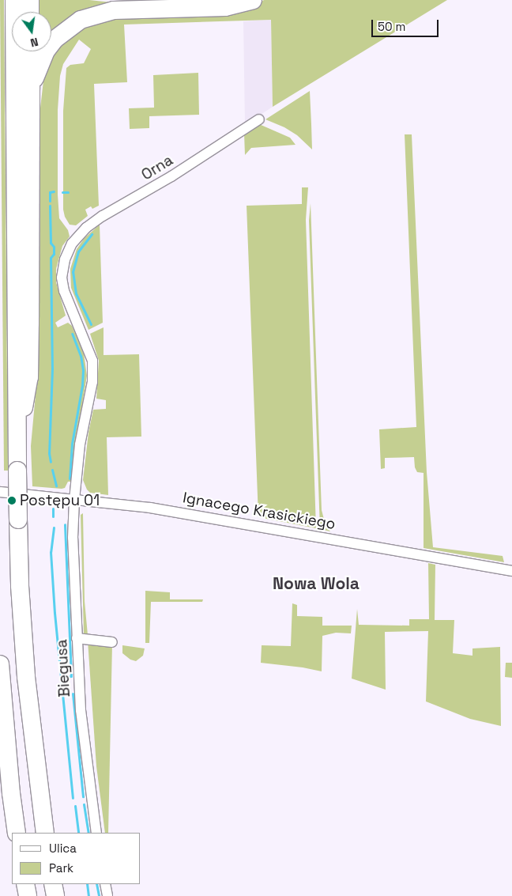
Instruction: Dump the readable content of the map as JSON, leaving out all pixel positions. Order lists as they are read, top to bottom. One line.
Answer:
{"streets":{"street":["Orna","Ignacego Krasickiego","Biegusa"]},"crossings":[["Orna","Biegusa"],["Ignacego Krasickiego","Biegusa"]],"districts":["Nowa Wola"],"places":["Postępu 01"],"legend":["Ulica","Park"],"scale_bar":"50 m","north":"bottom"}
